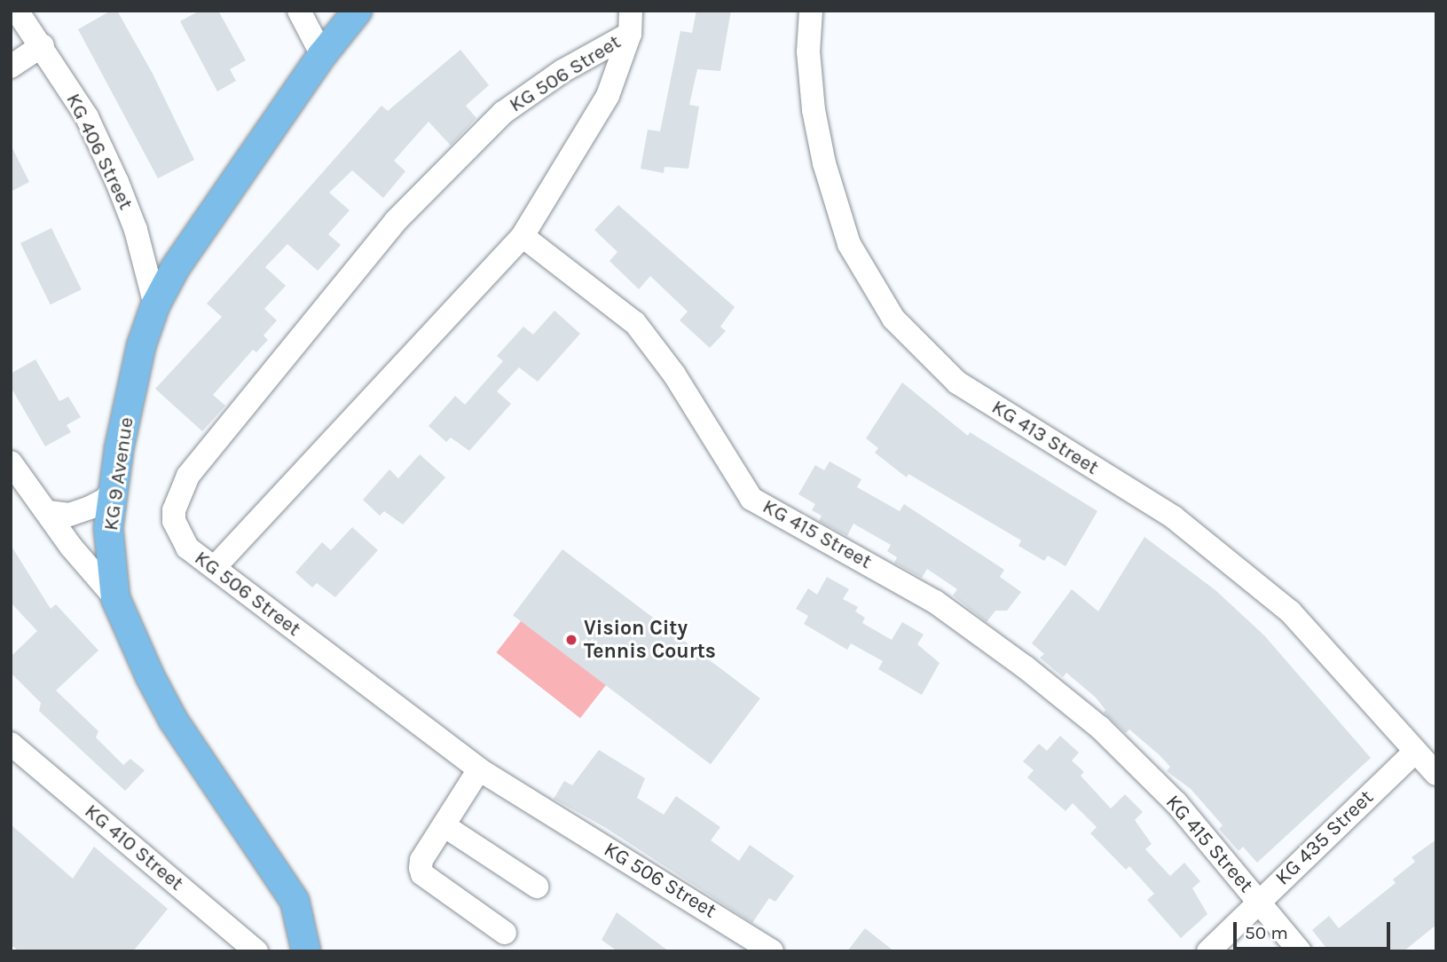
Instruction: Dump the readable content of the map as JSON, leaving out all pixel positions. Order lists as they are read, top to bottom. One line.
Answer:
{"streets":{"main road":["KG 9 Avenue"],"street":["KG 506 Street","KG 406 Street","KG 413 Street","KG 415 Street","KG 435 Street","KG 410 Street"]},"crossings":[["KG 406 Street","KG 9 Avenue"],["KG 413 Street","KG 435 Street"],["KG 415 Street","KG 435 Street"]],"places":["Vision City Tennis Courts"],"scale_bar":"50 m"}
